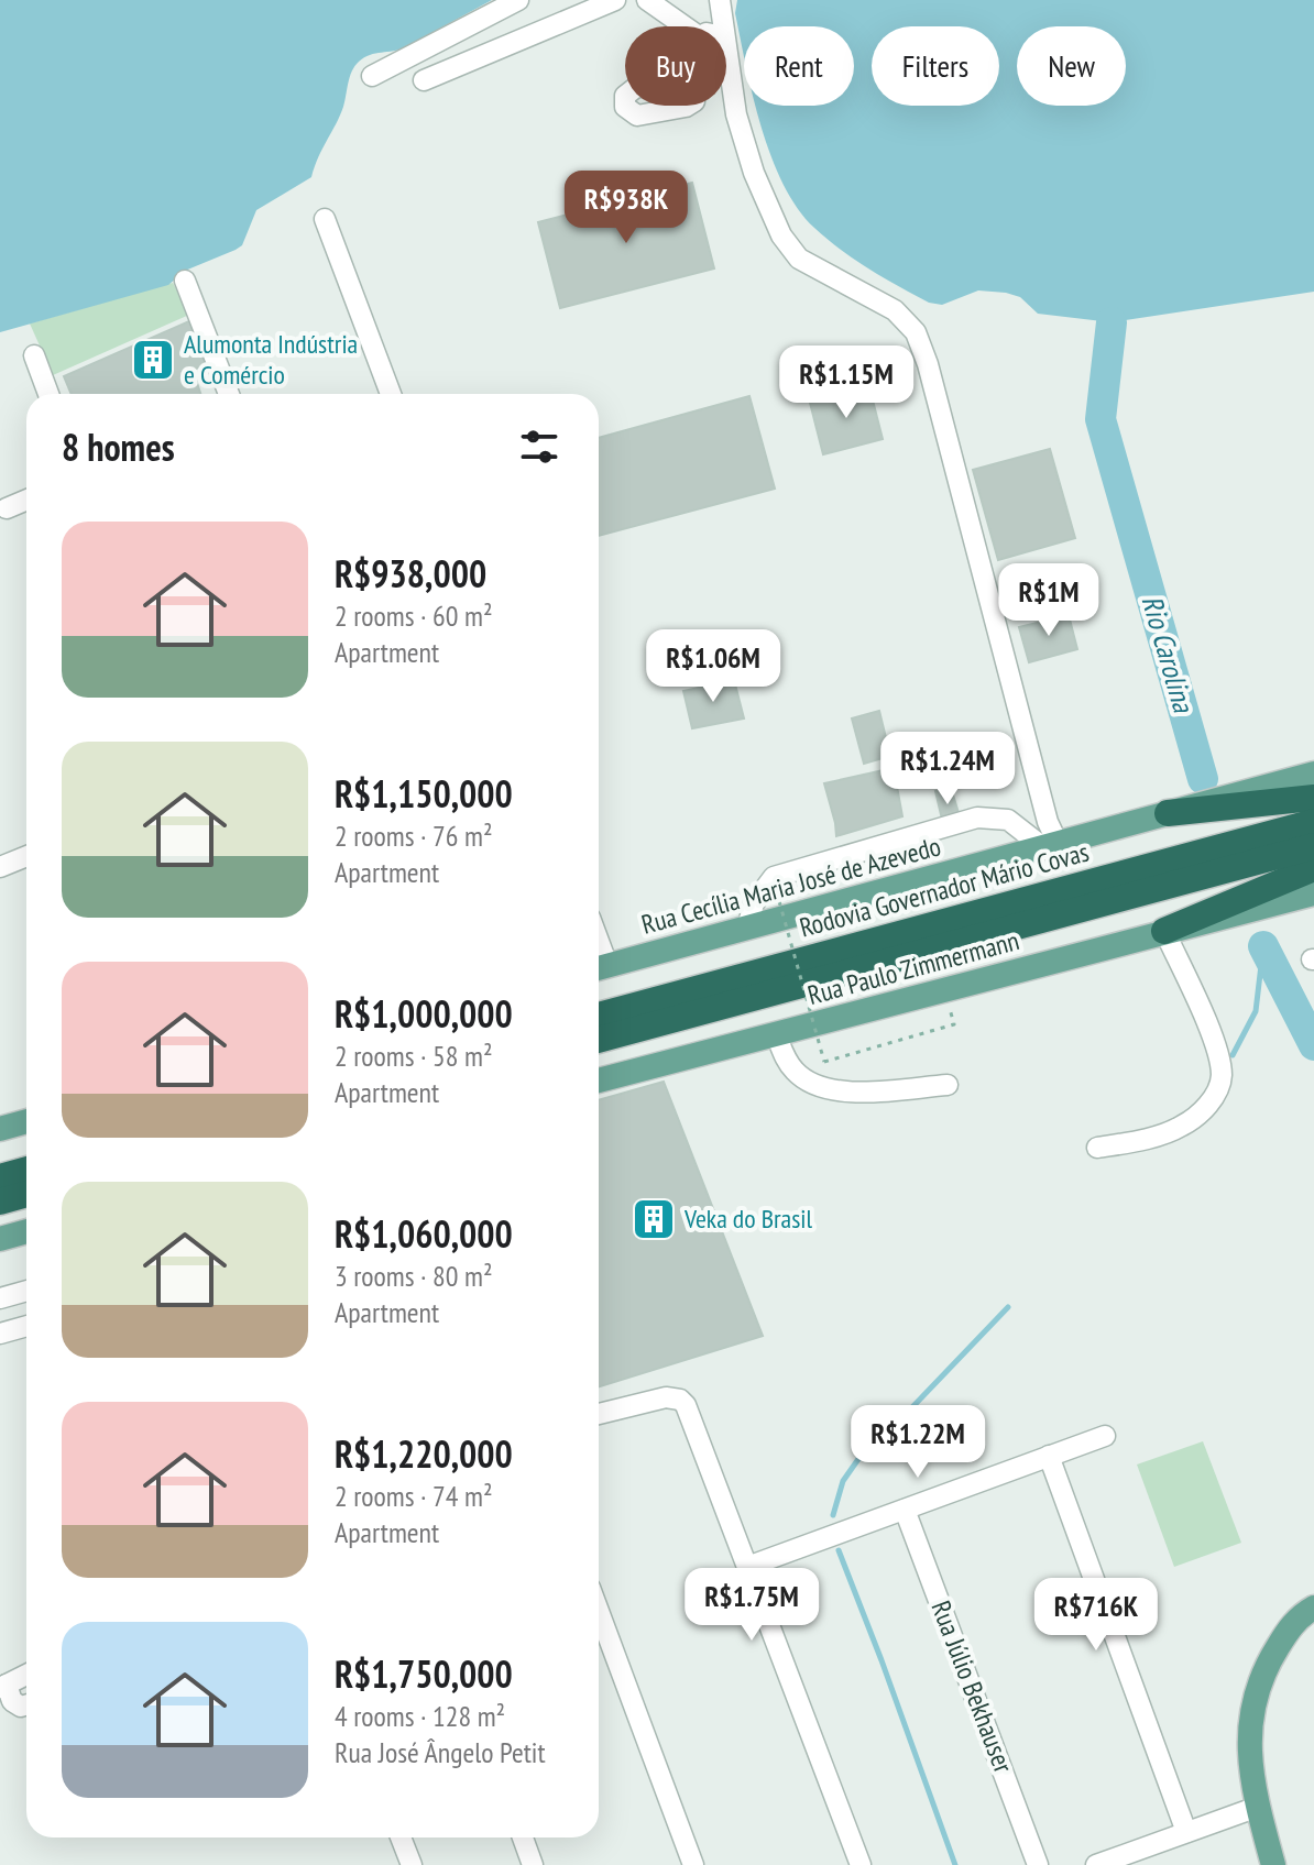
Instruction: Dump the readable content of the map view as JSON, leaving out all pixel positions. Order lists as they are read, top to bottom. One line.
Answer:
{"streets":{"highway":["Rodovia Governador Mário Covas"],"main road":["Rua Cecília Maria José de Azevedo","Rua Paulo Zimmermann"],"street":["Rua Júlio Bekhauser"]},"water":["Rio Carolina"],"places":{"building":["Alumonta Indústria e Comércio","Veka do Brasil"]},"page":{"chip":["Buy","Rent","Filters","New"],"price":["R$938K","R$1.15M","R$1M","R$1.06M","R$1.24M","R$1.22M","R$1.75M","R$716K"],"heading":"8 homes","list":[{"name":"R$938,000","note":"2 rooms · 60 m² · Apartment"},{"name":"R$1,150,000","note":"2 rooms · 76 m² · Apartment"},{"name":"R$1,000,000","note":"2 rooms · 58 m² · Apartment"},{"name":"R$1,060,000","note":"3 rooms · 80 m² · Apartment"},{"name":"R$1,220,000","note":"2 rooms · 74 m² · Apartment"},{"name":"R$1,750,000","note":"4 rooms · 128 m² · Rua José Ângelo Petit"}]}}
